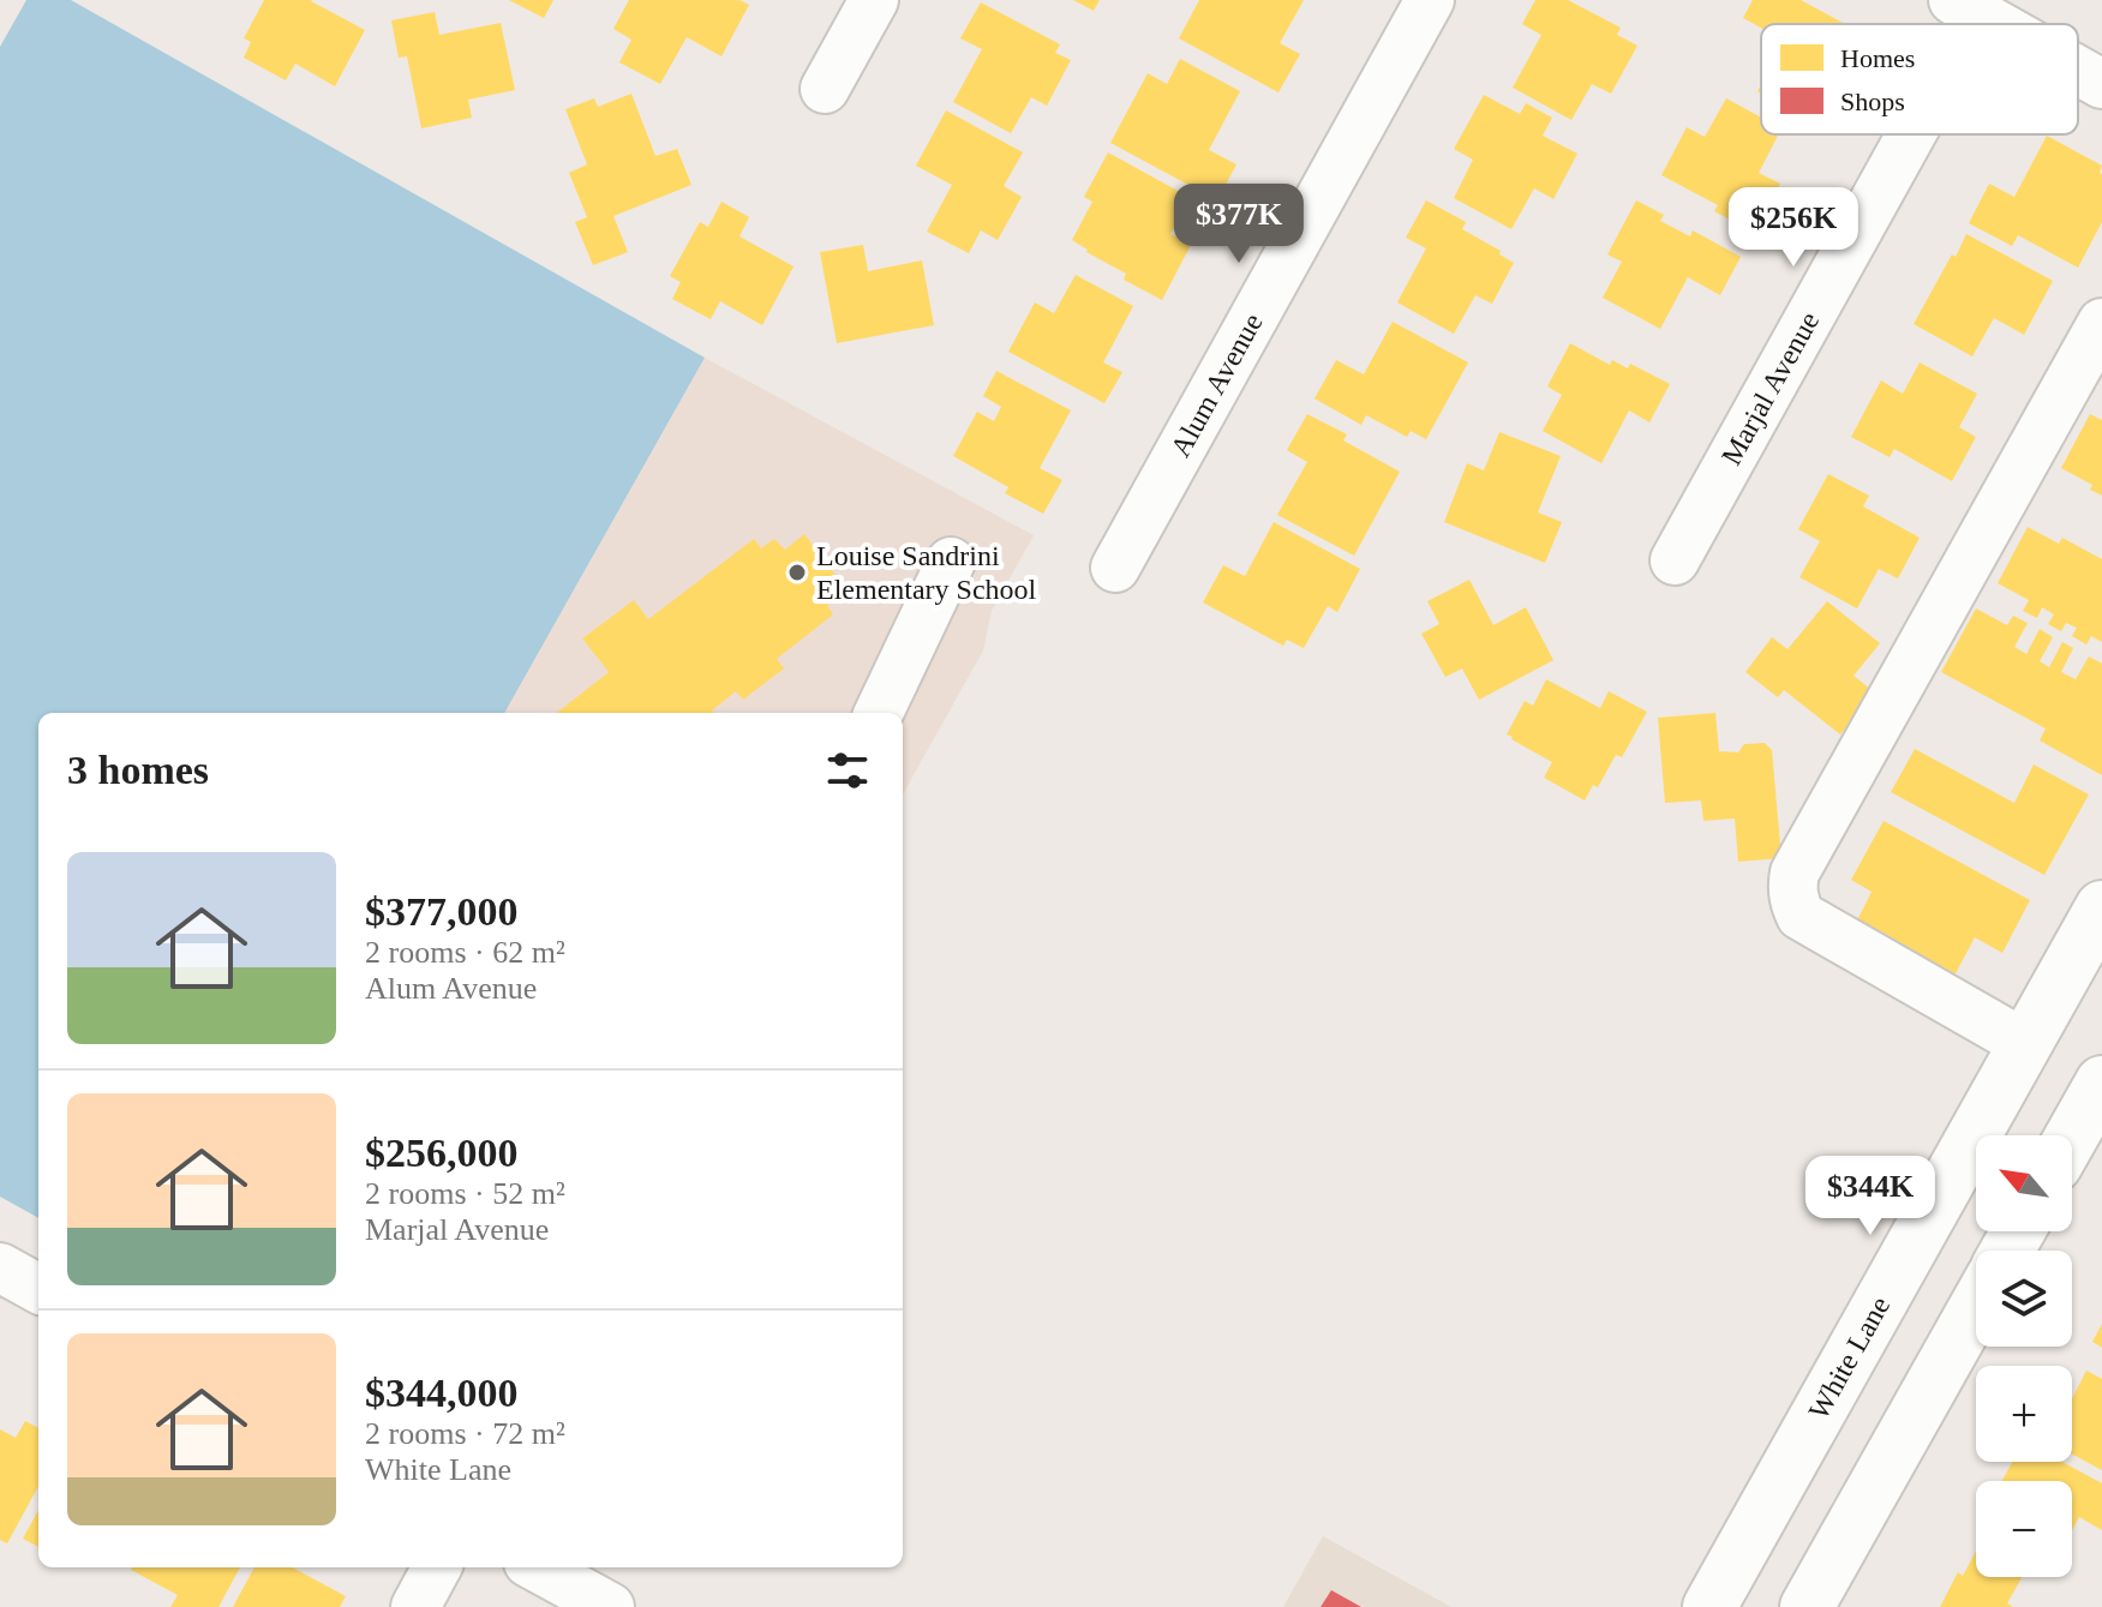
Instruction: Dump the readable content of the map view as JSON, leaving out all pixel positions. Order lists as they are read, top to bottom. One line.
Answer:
{"streets":{"main road":["White Lane"],"street":["Alum Avenue","Marjal Avenue"]},"places":["Louise Sandrini Elementary School"],"legend":["Homes","Shops"],"north":"top left","page":{"price":["$377K","$256K","$344K"],"heading":"3 homes","list":[{"name":"$377,000","note":"2 rooms · 62 m² · Alum Avenue"},{"name":"$256,000","note":"2 rooms · 52 m² · Marjal Avenue"},{"name":"$344,000","note":"2 rooms · 72 m² · White Lane"}],"map_buttons":["+","−"]}}
